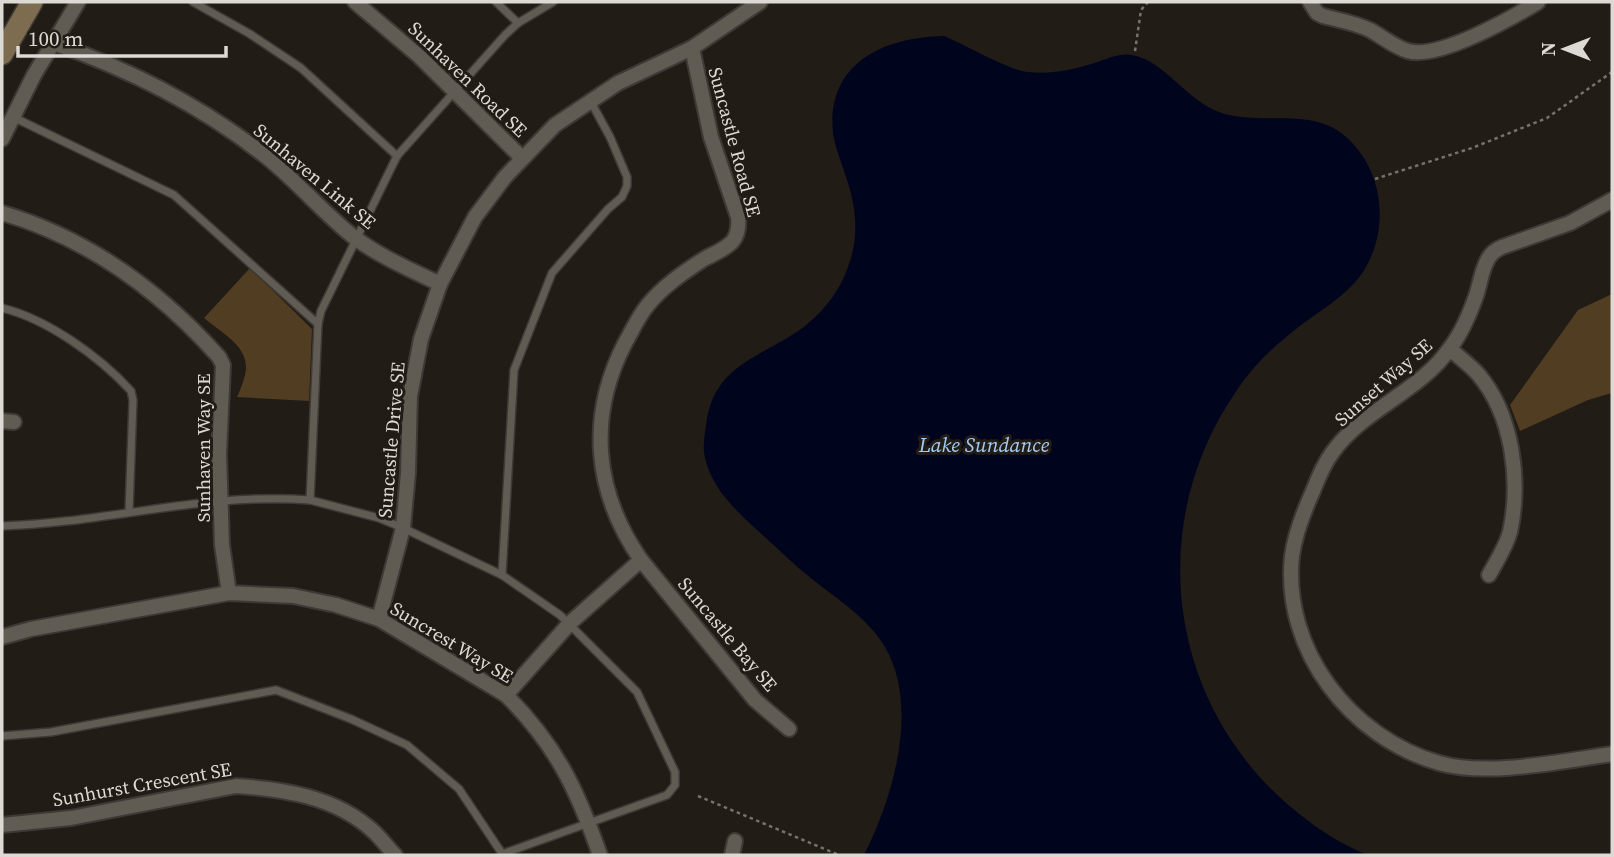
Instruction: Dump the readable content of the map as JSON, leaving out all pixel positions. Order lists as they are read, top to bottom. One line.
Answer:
{"streets":{"street":["Sunhaven Road SE","Suncastle Road SE","Sunhaven Link SE","Sunset Way SE","Suncastle Drive SE","Sunhaven Way SE","Suncastle Bay SE","Suncrest Way SE","Sunhurst Crescent SE"]},"crossings":[["Sunhaven Road SE","Suncastle Drive SE"],["Suncastle Road SE","Suncastle Drive SE"],["Suncastle Road SE","Suncastle Bay SE"],["Sunhaven Link SE","Suncastle Drive SE"],["Suncastle Drive SE","Suncrest Way SE"],["Sunhaven Way SE","Suncrest Way SE"]],"water":["Lake Sundance"],"scale_bar":"100 m","north":"left"}
